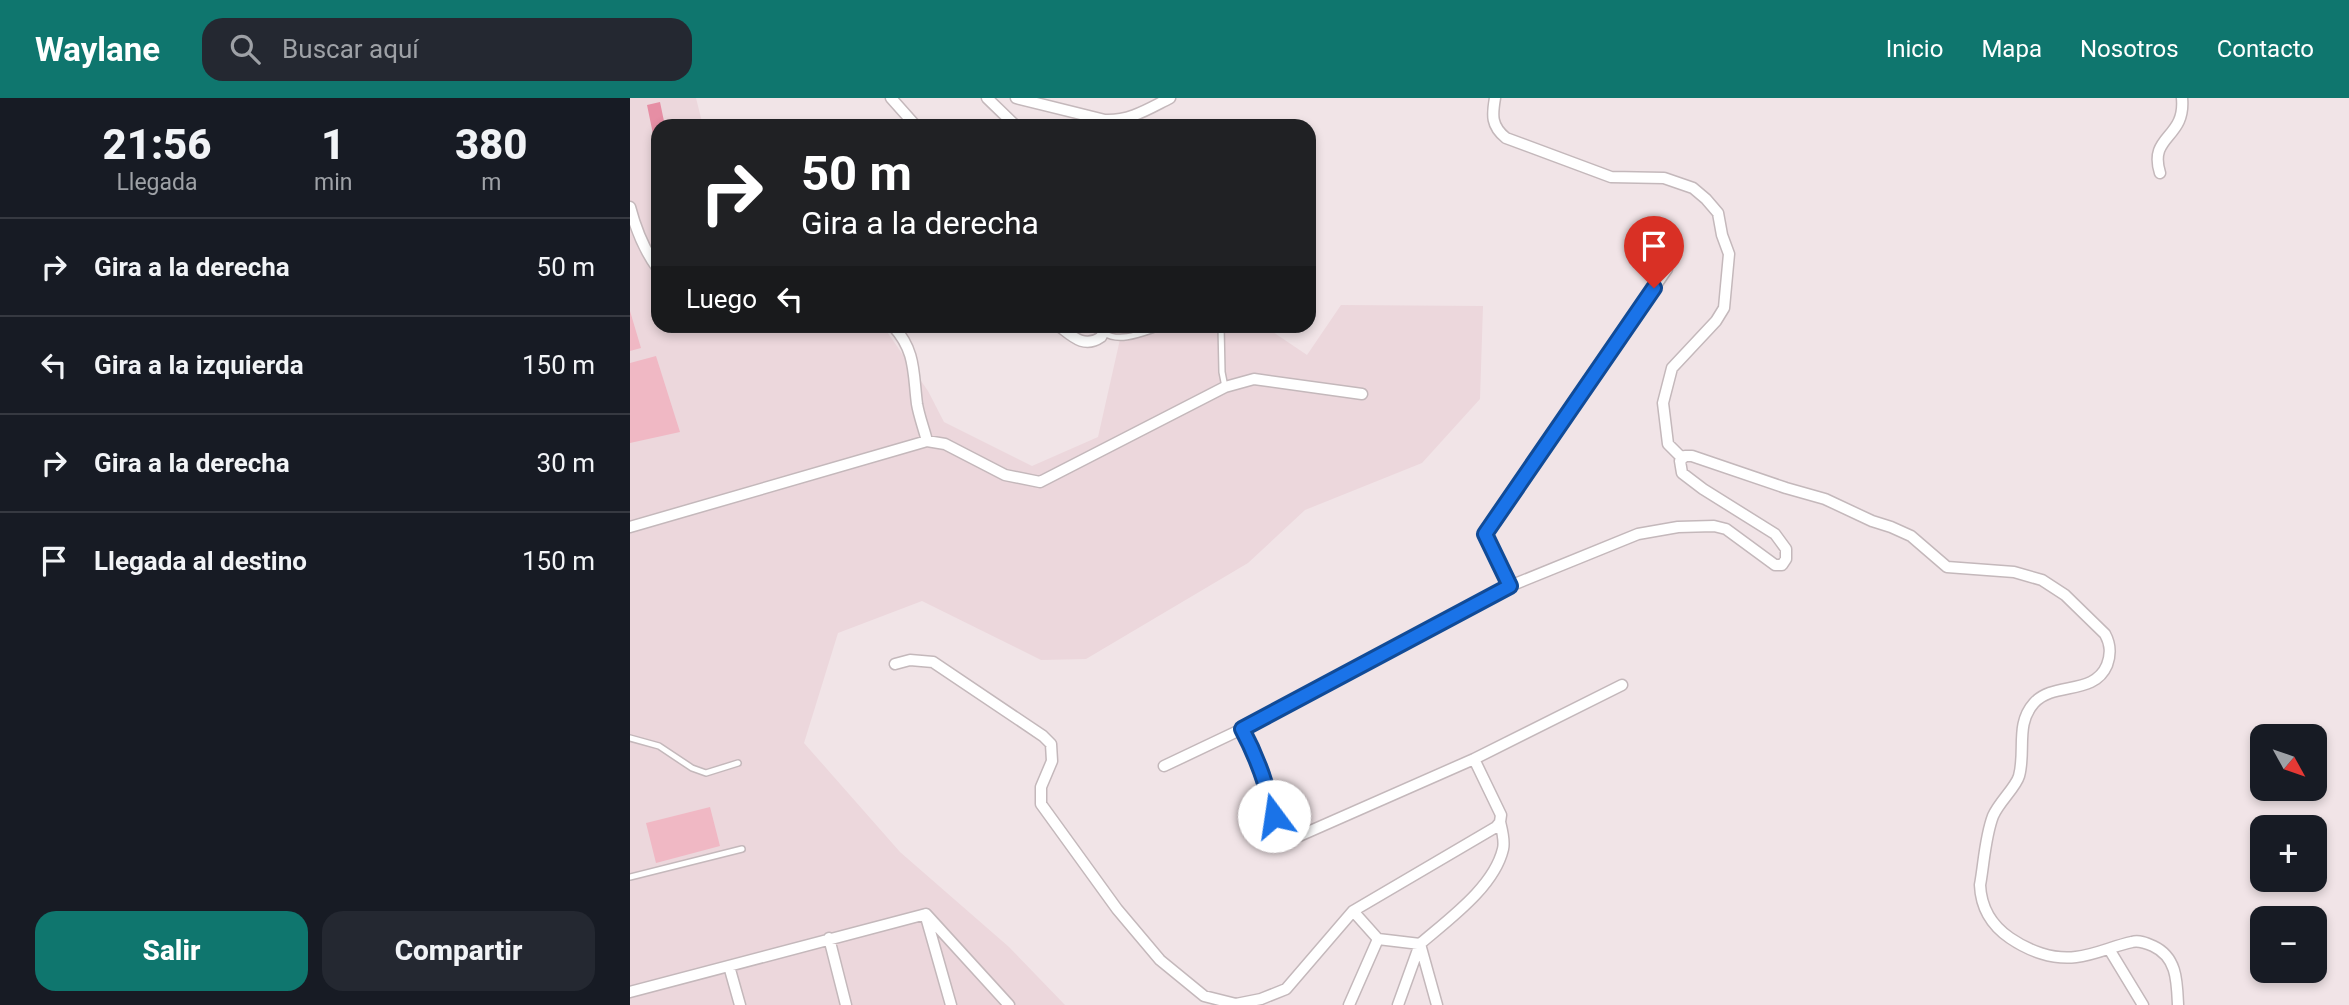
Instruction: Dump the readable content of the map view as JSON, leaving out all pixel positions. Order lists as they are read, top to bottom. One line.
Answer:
{"north":"bottom right","page":{"header":"Waylane","search":"Buscar aquí","nav":["Inicio","Mapa","Nosotros","Contacto"],"eta":["21:56","Llegada","1","min","380","m"],"turn":["50 m","Gira a la derecha"],"list":[{"name":"Gira a la derecha","value":"50 m"},{"name":"Gira a la izquierda","value":"150 m"},{"name":"Gira a la derecha","value":"30 m"},{"name":"Llegada al destino","value":"150 m"}],"then":"Luego","map_buttons":["+","−"],"buttons":["Salir","Compartir"]}}
